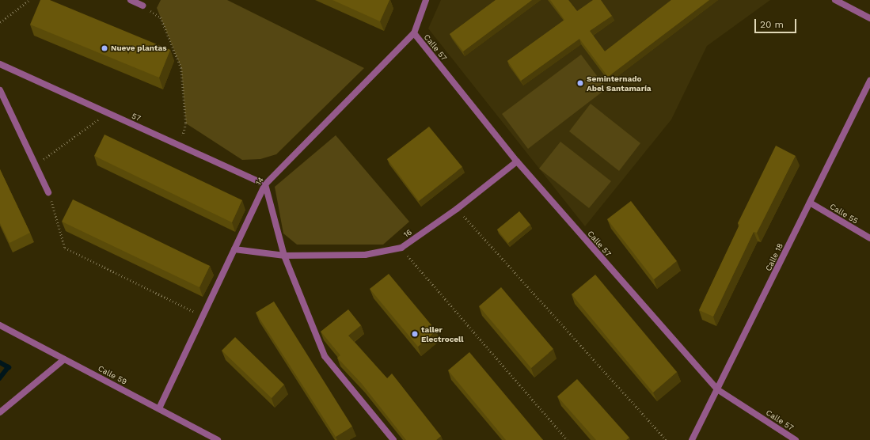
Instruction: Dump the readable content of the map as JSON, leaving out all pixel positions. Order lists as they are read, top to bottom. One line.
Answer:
{"streets":{"street":["Calle 57","57","14","Calle 55","16","Calle 18","Calle 59"]},"crossings":[["Calle 57","14"],["Calle 57","16"],["Calle 57","Calle 18"],["57","14"],["14","16"],["14","Calle 59"],["Calle 55","Calle 18"]],"places":["Nueve plantas","Seminternado Abel Santamaría","taller Electrocell"],"scale_bar":"20 m"}
